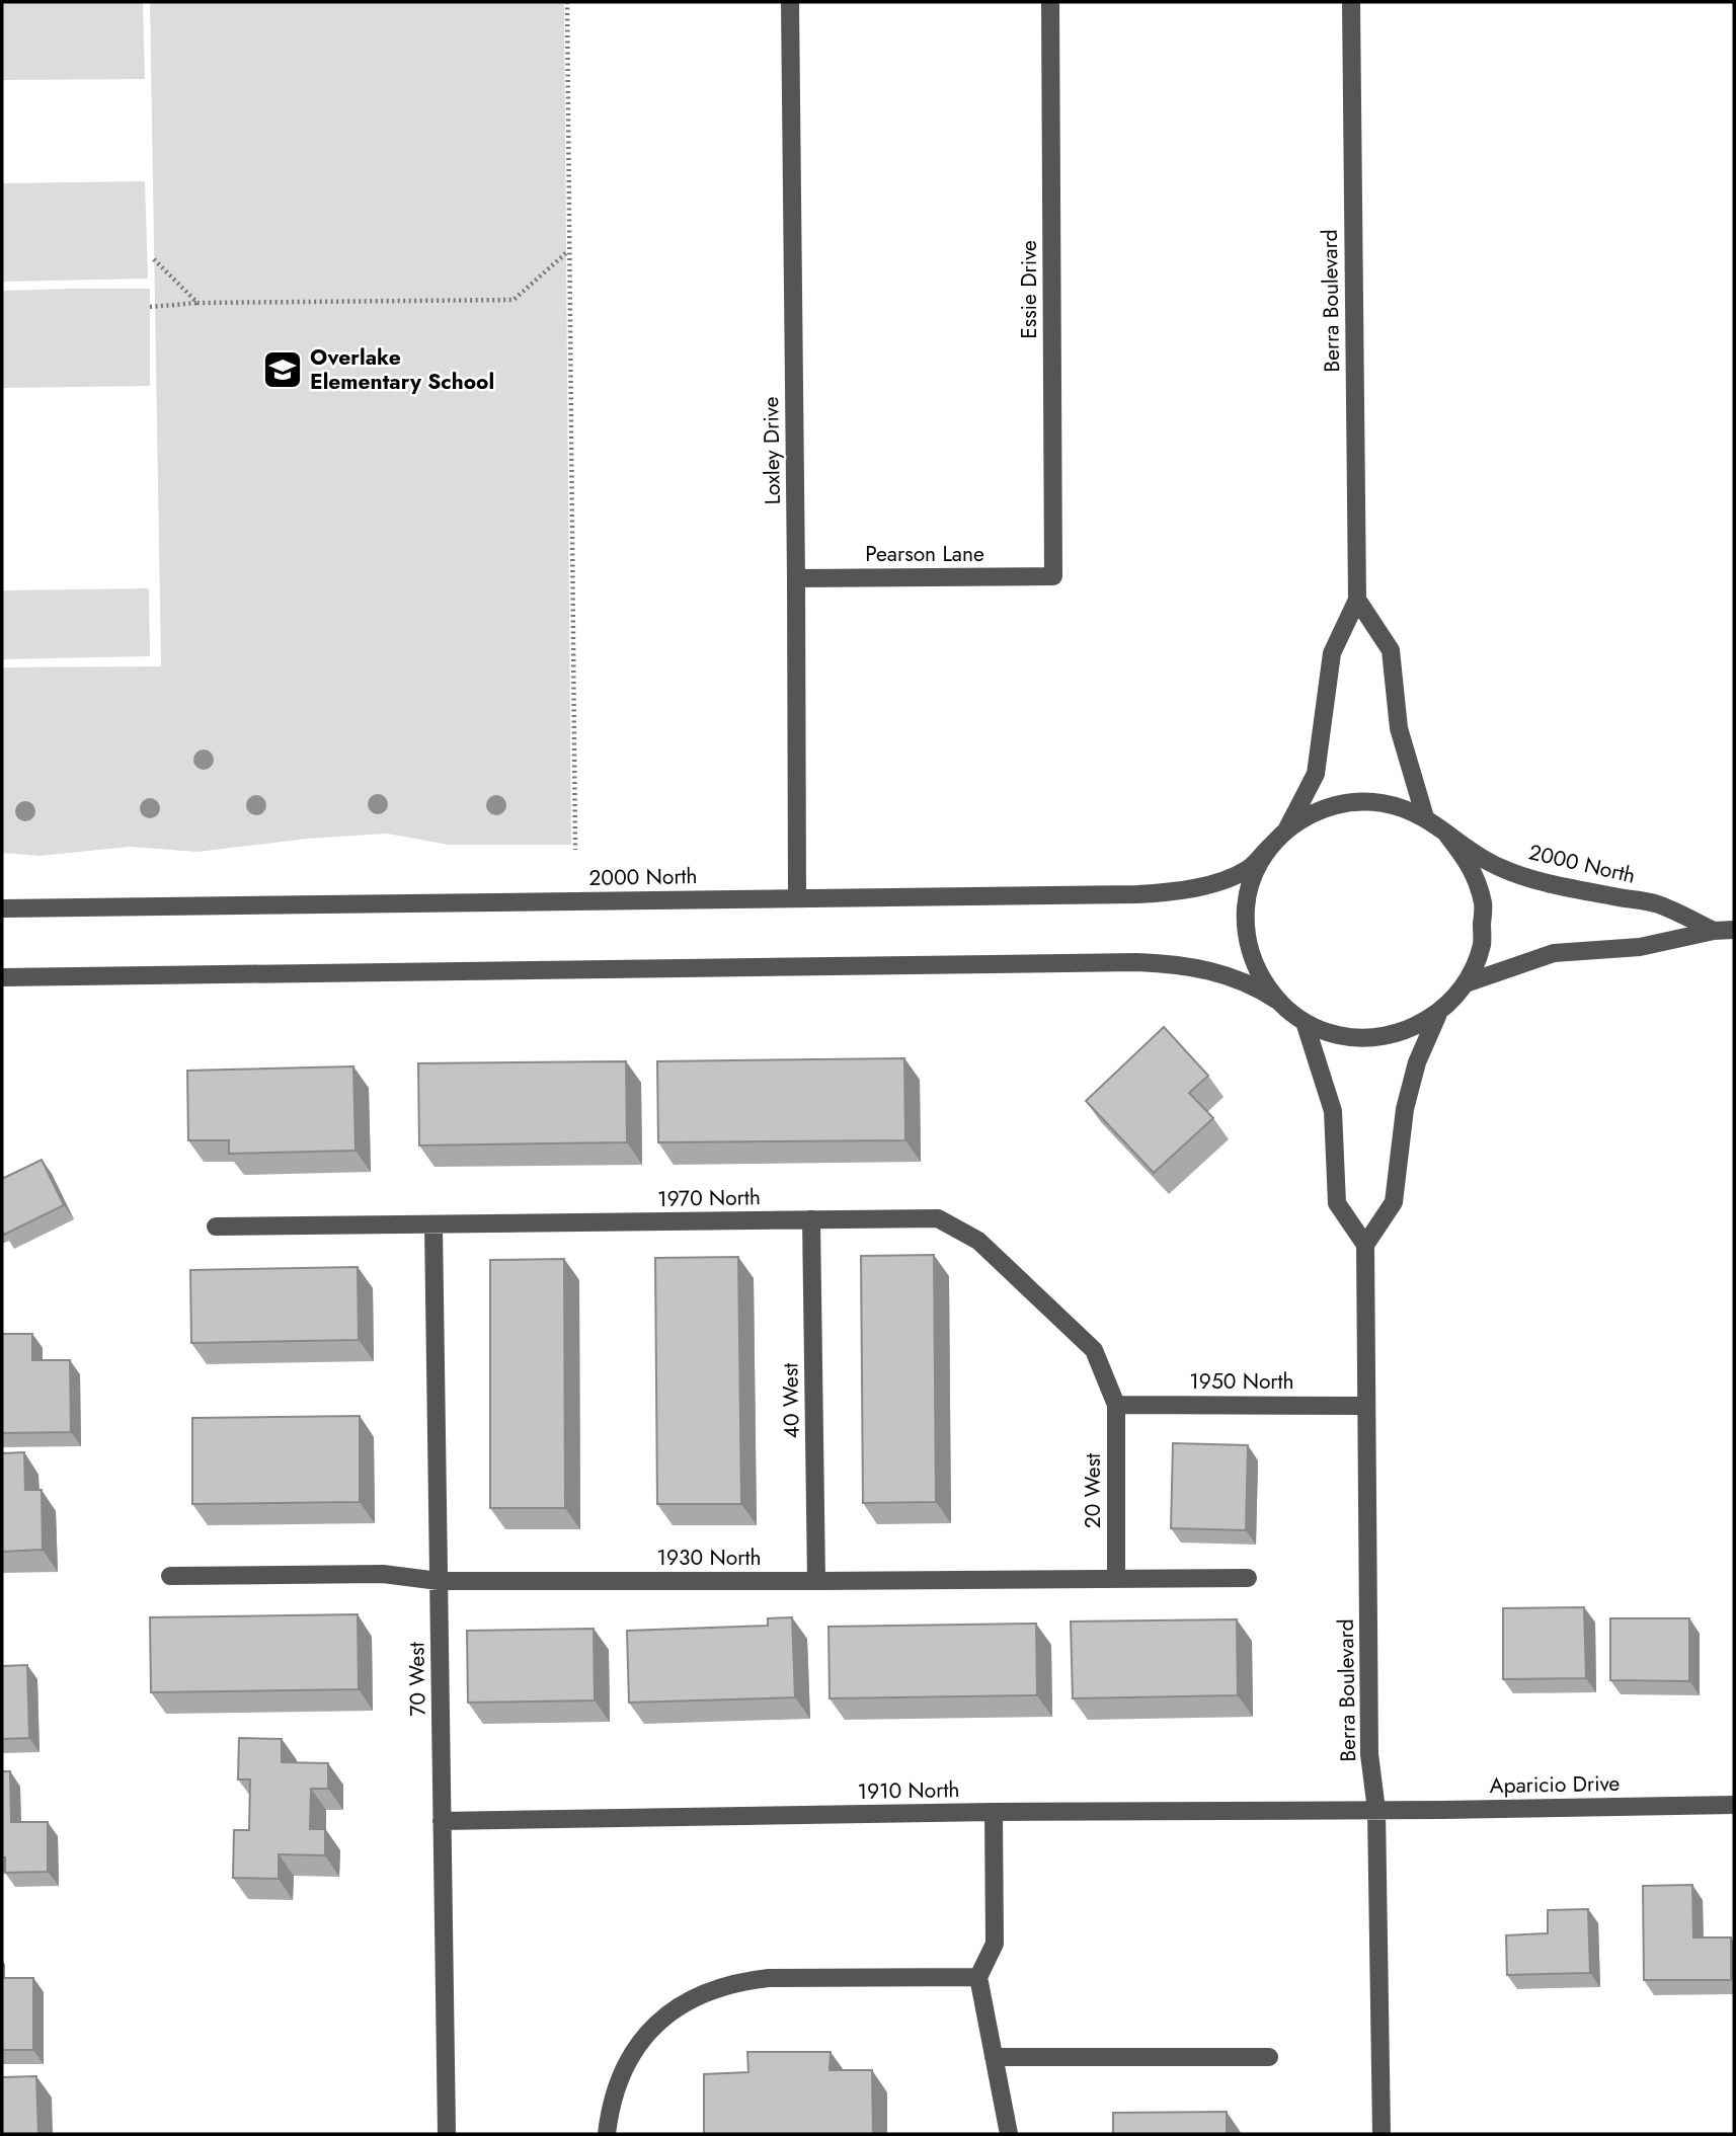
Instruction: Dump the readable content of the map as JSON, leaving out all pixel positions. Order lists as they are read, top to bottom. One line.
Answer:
{"streets":{"street":["Essie Drive","Berra Boulevard","Loxley Drive","Pearson Lane","2000 North","1970 North","1950 North","40 West","20 West","1930 North","70 West","Aparicio Drive","1910 North"]},"crossings":[["Essie Drive","Pearson Lane"],["Berra Boulevard","2000 North"],["Berra Boulevard","1950 North"],["Berra Boulevard","Aparicio Drive"],["Berra Boulevard","1910 North"],["Loxley Drive","Pearson Lane"],["Loxley Drive","2000 North"],["1970 North","1950 North"],["1970 North","40 West"],["1970 North","20 West"],["1970 North","70 West"],["1950 North","20 West"],["40 West","1930 North"],["20 West","1930 North"],["1930 North","70 West"],["70 West","1910 North"],["Aparicio Drive","1910 North"]],"places":{"school or university":["Overlake Elementary School"]}}
